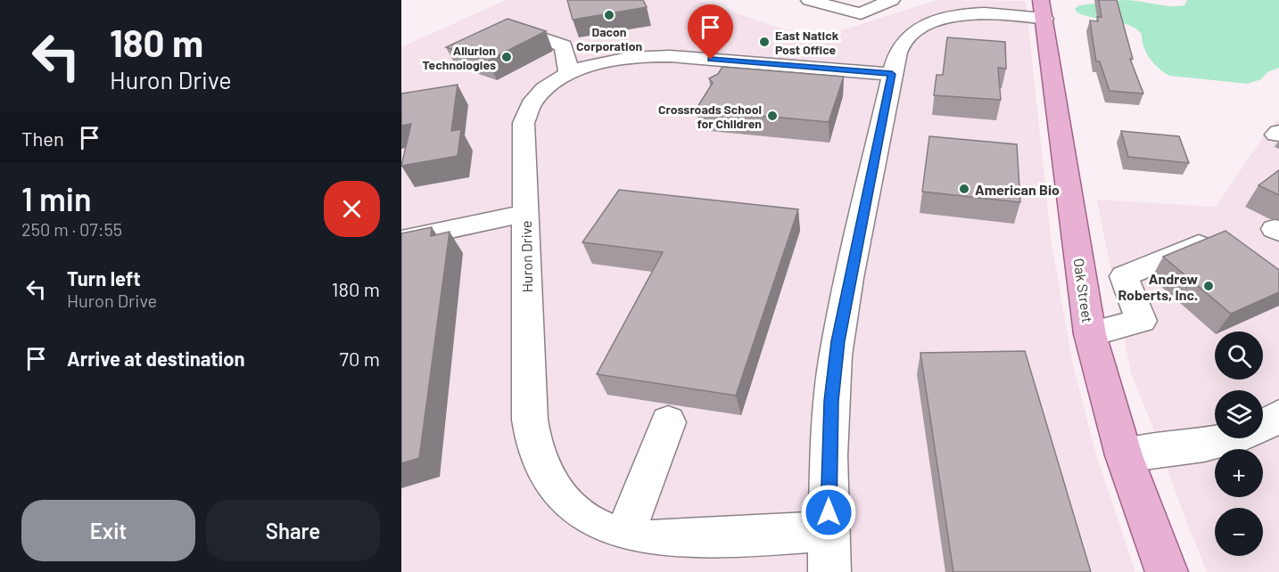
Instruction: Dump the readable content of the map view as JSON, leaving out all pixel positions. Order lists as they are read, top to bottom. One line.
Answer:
{"streets":{"main road":["Oak Street"],"street":["Huron Drive"]},"places":["Dacon Corporation","East Natick Post Office","Allurion Technologies","Crossroads School for Children","American Bio","Andrew Roberts, Inc."],"page":{"turn":["180 m","Huron Drive"],"then":"Then","heading":["1 min","250 m · 07:55"],"list":[{"name":"Turn left","note":"Huron Drive","value":"180 m"},{"name":"Arrive at destination","value":"70 m"}],"map_buttons":["+","−"],"buttons":["Exit","Share"]}}
